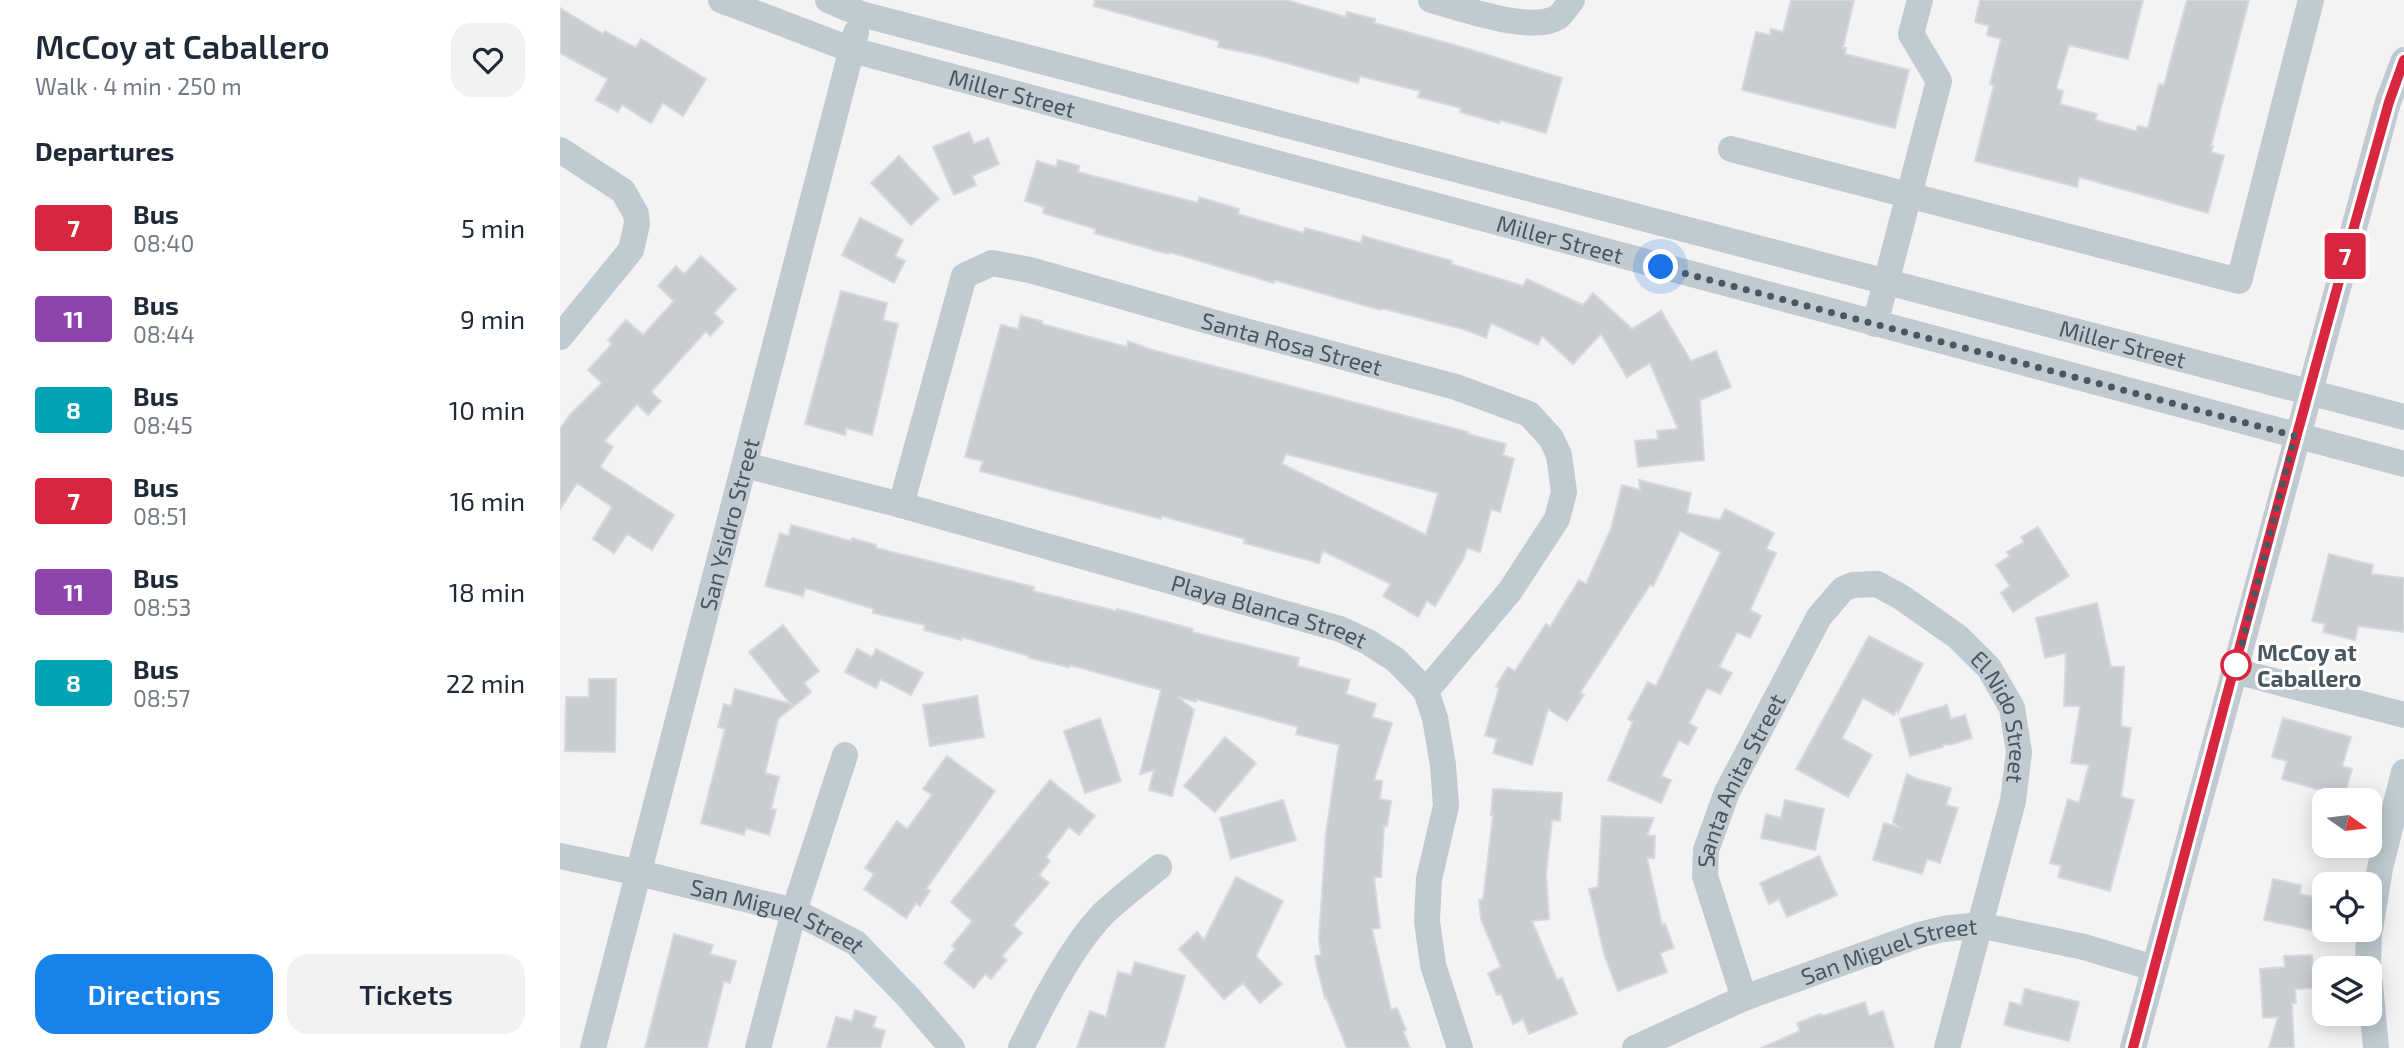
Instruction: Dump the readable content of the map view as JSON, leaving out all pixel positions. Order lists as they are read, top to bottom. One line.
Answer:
{"streets":{"street":["Miller Street","Santa Rosa Street","San Ysidro Street","Playa Blanca Street","El Nido Street","Santa Anita Street","San Miguel Street"]},"crossings":[["Miller Street","San Ysidro Street"],["Santa Rosa Street","Playa Blanca Street"],["San Ysidro Street","Playa Blanca Street"],["San Ysidro Street","San Miguel Street"],["El Nido Street","Santa Anita Street"],["El Nido Street","San Miguel Street"],["Santa Anita Street","San Miguel Street"]],"places":["McCoy at Caballero"],"lines":["bus line 7"],"north":"right","page":{"heading":[["McCoy at Caballero","Walk · 4 min · 250 m"],"Departures"],"on_map":"7","list":[{"mark":"7","name":"Bus","note":"08:40","value":"5 min"},{"mark":"11","name":"Bus","note":"08:44","value":"9 min"},{"mark":"8","name":"Bus","note":"08:45","value":"10 min"},{"mark":"7","name":"Bus","note":"08:51","value":"16 min"},{"mark":"11","name":"Bus","note":"08:53","value":"18 min"},{"mark":"8","name":"Bus","note":"08:57","value":"22 min"}],"buttons":["Directions","Tickets"]}}
